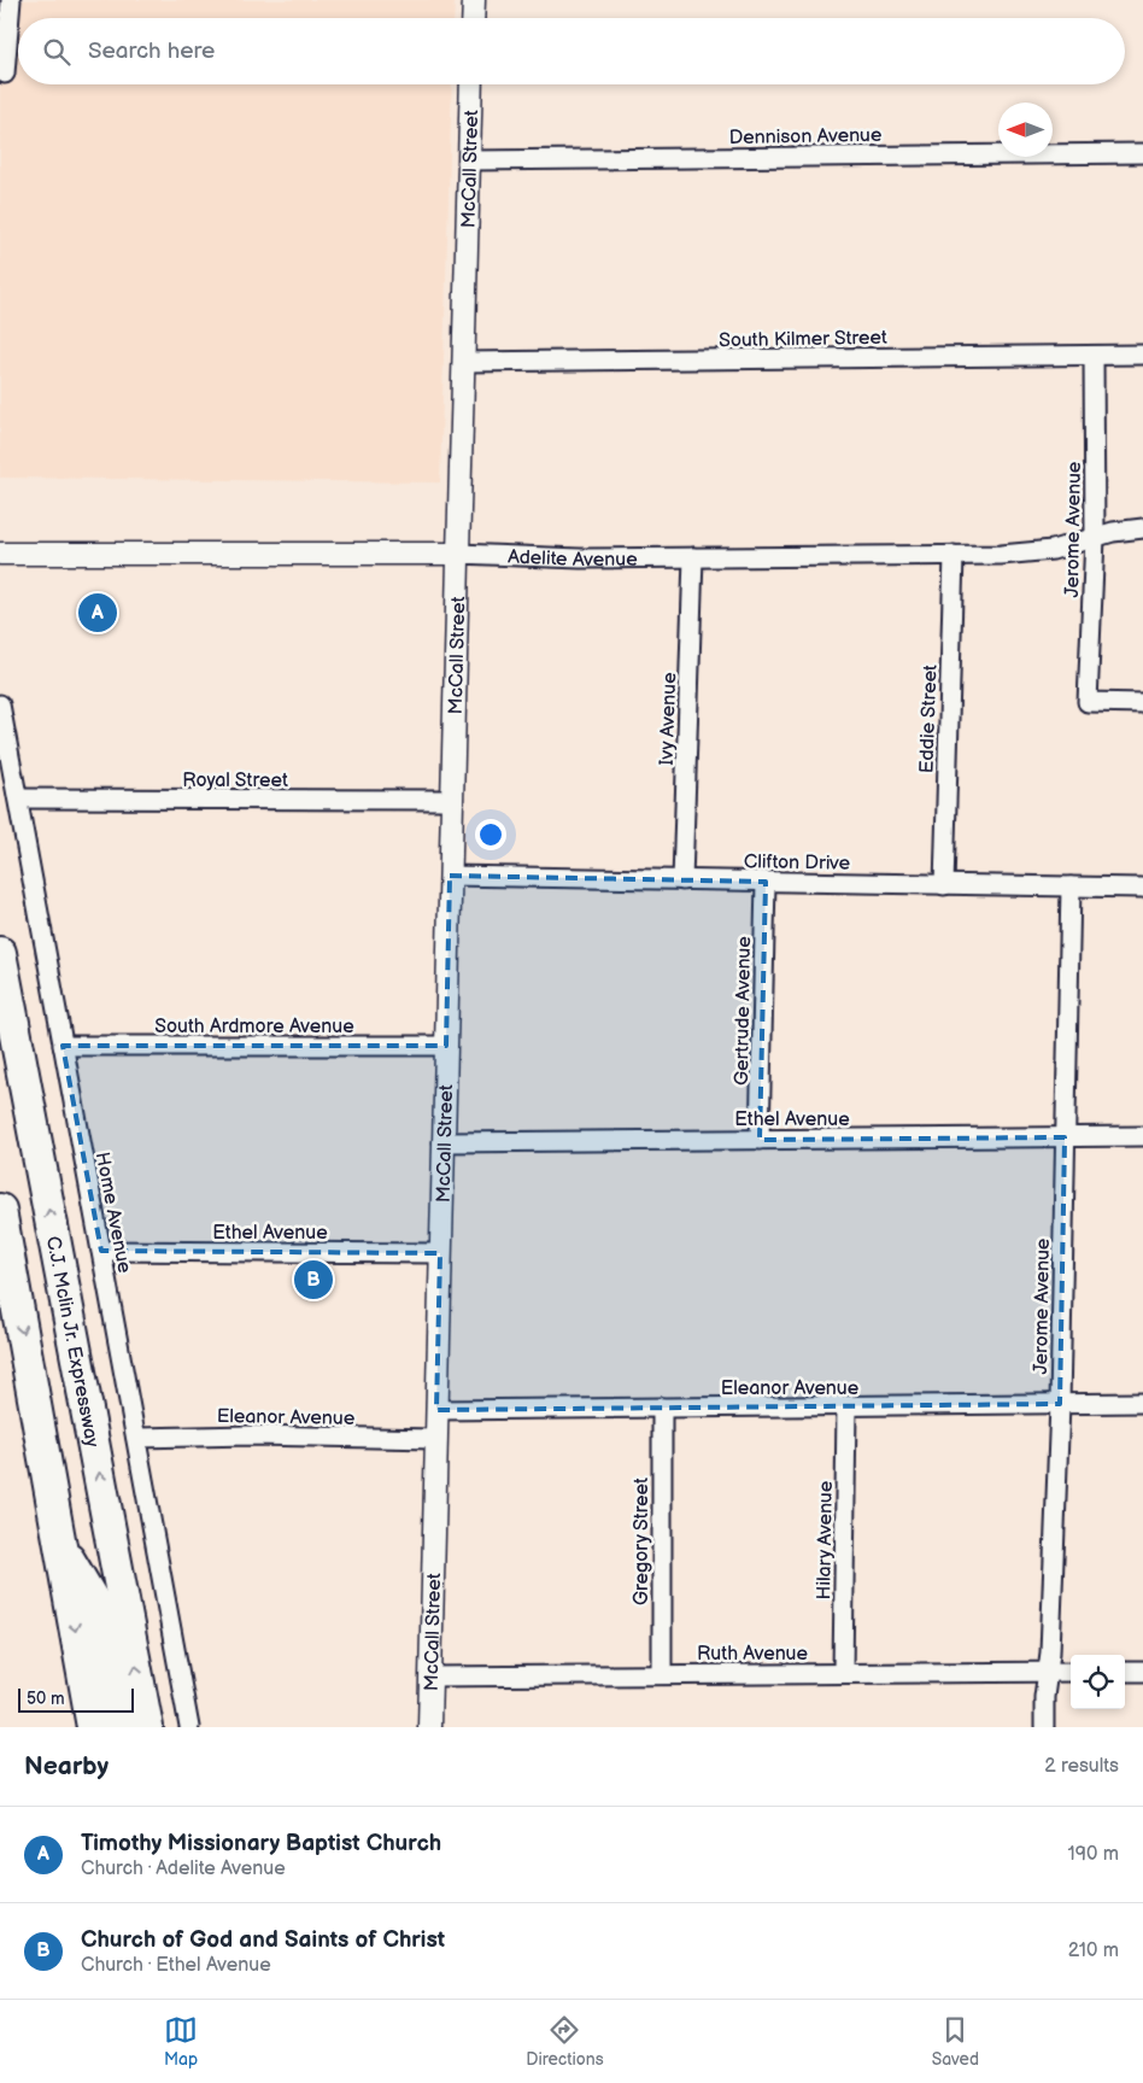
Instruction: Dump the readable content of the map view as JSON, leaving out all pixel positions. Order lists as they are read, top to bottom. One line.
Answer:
{"streets":{"highway":["C.J. Mclin Jr. Expressway"],"street":["Dennison Avenue","McCall Street","South Kilmer Street","Jerome Avenue","Adelite Avenue","Ivy Avenue","Eddie Street","Royal Street","Clifton Drive","Gertrude Avenue","South Ardmore Avenue","Ethel Avenue","Home Avenue","Eleanor Avenue","Hilary Avenue","Gregory Street","Ruth Avenue"]},"crossings":[["Dennison Avenue","McCall Street"],["McCall Street","South Kilmer Street"],["McCall Street","Adelite Avenue"],["McCall Street","Royal Street"],["McCall Street","Clifton Drive"],["McCall Street","South Ardmore Avenue"],["McCall Street","Ethel Avenue"],["McCall Street","Eleanor Avenue"],["McCall Street","Ruth Avenue"],["South Kilmer Street","Jerome Avenue"],["Jerome Avenue","Adelite Avenue"],["Jerome Avenue","Clifton Drive"],["Jerome Avenue","Ethel Avenue"],["Jerome Avenue","Eleanor Avenue"],["Jerome Avenue","Ruth Avenue"],["Adelite Avenue","Ivy Avenue"],["Adelite Avenue","Eddie Street"],["Ivy Avenue","Clifton Drive"],["Eddie Street","Clifton Drive"],["Royal Street","Home Avenue"],["Clifton Drive","Gertrude Avenue"],["Gertrude Avenue","Ethel Avenue"],["South Ardmore Avenue","Home Avenue"],["Ethel Avenue","Home Avenue"],["Home Avenue","Eleanor Avenue"],["Eleanor Avenue","Hilary Avenue"],["Eleanor Avenue","Gregory Street"],["Hilary Avenue","Ruth Avenue"],["Gregory Street","Ruth Avenue"]],"scale_bar":"50 m","north":"left","page":{"search":"Search here","pins":["A","B"],"scale":"50 m","heading":["Nearby","2 results"],"list":[{"mark":"A","name":"Timothy Missionary Baptist Church","note":"Church · Adelite Avenue","value":"190 m"},{"mark":"B","name":"Church of God and Saints of Christ","note":"Church · Ethel Avenue","value":"210 m"}],"nav":["Map","Directions","Saved"]}}
